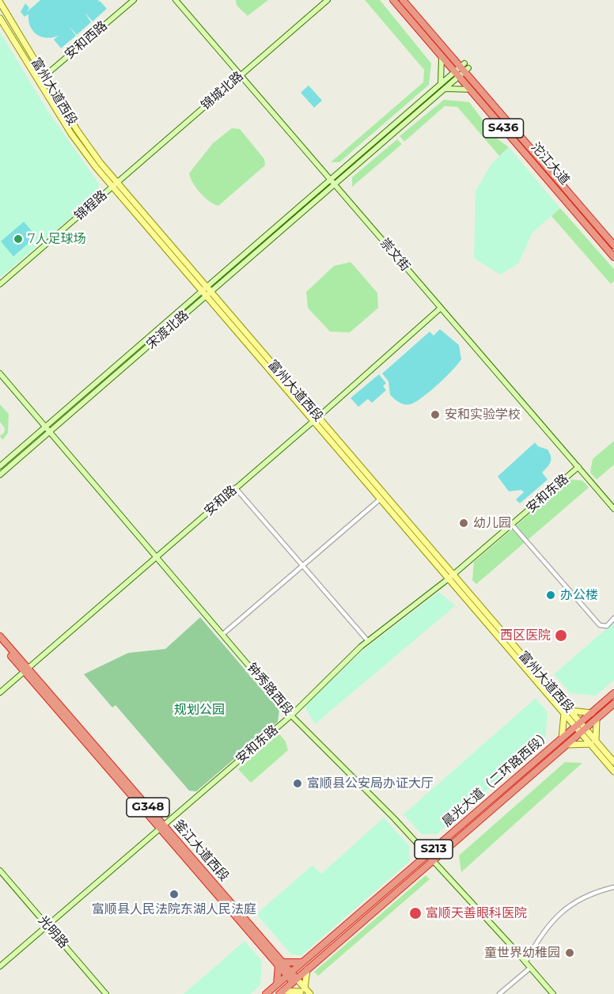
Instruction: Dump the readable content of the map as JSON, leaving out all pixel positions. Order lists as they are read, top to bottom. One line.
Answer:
{"streets":{"highway":["S436","沱江大道","晨光大道（二环路西段）","G348","S213","釜江大道西段"],"main road":["富州大道西段"],"street":["安和西路","锦城北路","锦程路","崇文街","宋渡北路","安和东路","安和路","钟秀路西段","光明路"]},"crossings":[["安和西路","富州大道西段"],["锦城北路","富州大道西段"],["锦城北路","锦程路"],["锦城北路","崇文街"],["富州大道西段","锦程路"],["富州大道西段","宋渡北路"],["富州大道西段","安和东路"],["富州大道西段","安和路"],["富州大道西段","晨光大道（二环路西段）"],["沱江大道","宋渡北路"],["崇文街","宋渡北路"],["崇文街","安和东路"],["崇文街","安和路"],["宋渡北路","钟秀路西段"],["安和东路","钟秀路西段"],["安和东路","釜江大道西段"],["安和东路","光明路"],["安和路","钟秀路西段"],["安和路","釜江大道西段"],["钟秀路西段","晨光大道（二环路西段）"],["晨光大道（二环路西段）","釜江大道西段"]],"parks":["规划公园"],"places":["7人足球场","安和实验学校","幼儿园","办公楼","西区医院","富顺县公安局办证大厅","富顺县人民法院东湖人民法庭","富顺天善眼科医院","童世界幼稚园"]}
